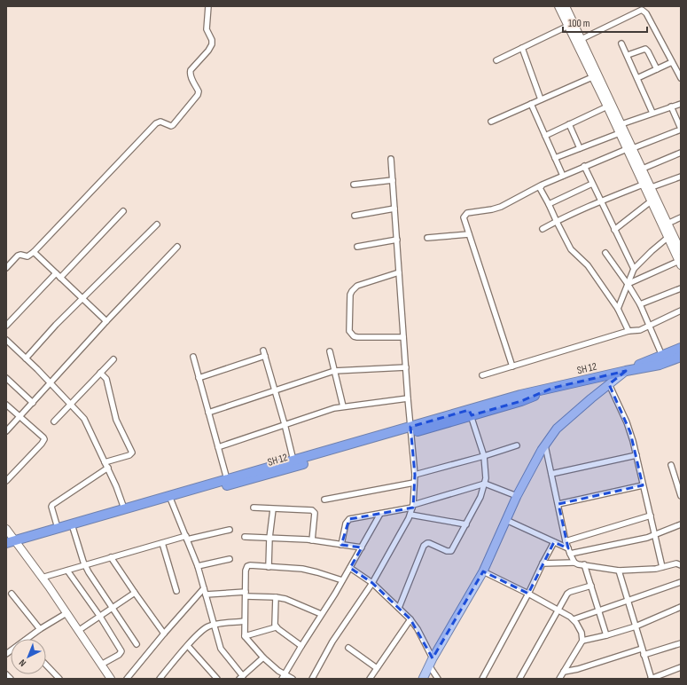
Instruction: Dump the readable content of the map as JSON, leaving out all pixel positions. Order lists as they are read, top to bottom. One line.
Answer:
{"streets":{"highway":["SH 12"]},"scale_bar":"100 m","north":"bottom left"}
